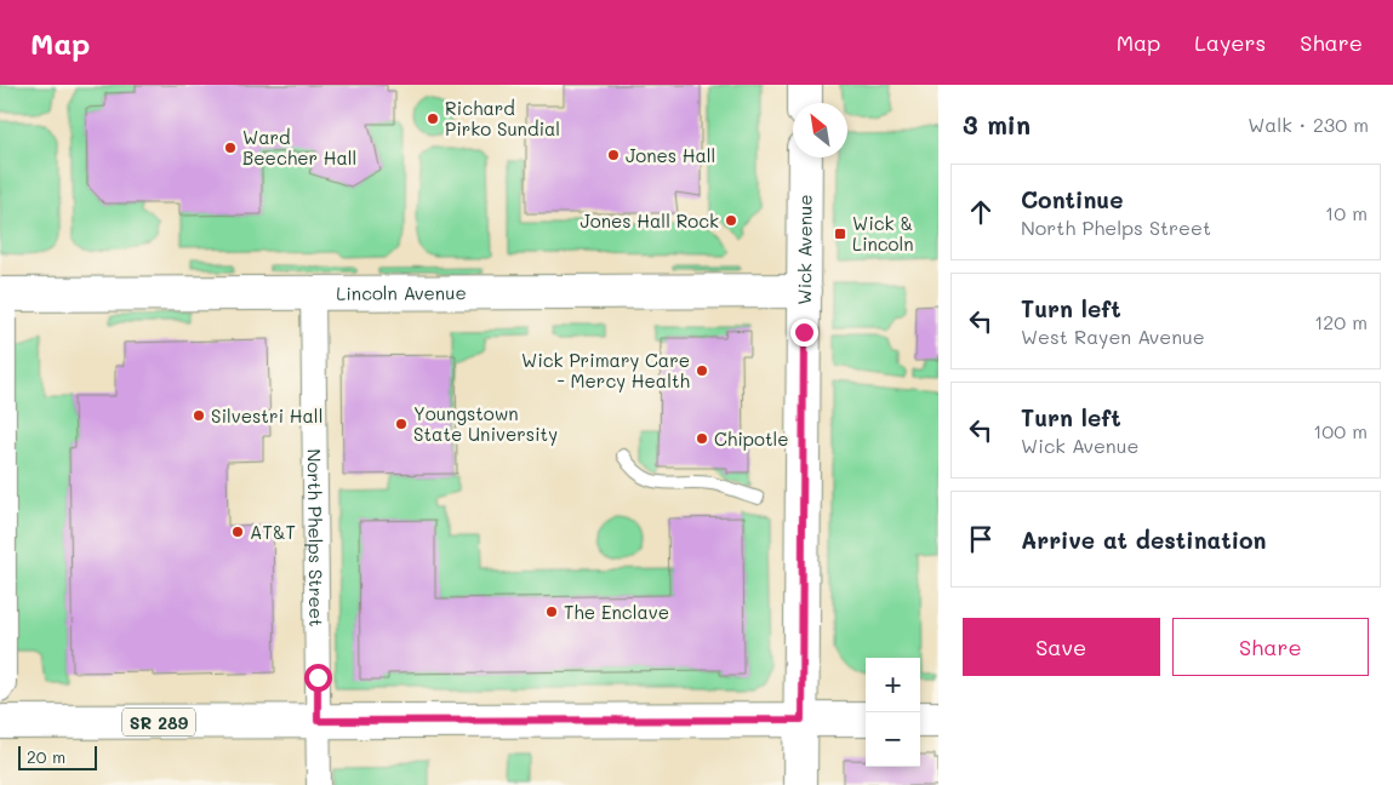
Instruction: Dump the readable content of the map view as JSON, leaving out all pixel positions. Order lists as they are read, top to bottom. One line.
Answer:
{"streets":{"main road":["Wick Avenue","Lincoln Avenue","SR 289"],"street":["North Phelps Street"]},"crossings":[["Wick Avenue","Lincoln Avenue"],["Wick Avenue","SR 289"],["Lincoln Avenue","North Phelps Street"],["North Phelps Street","SR 289"]],"places":{"other":["Richard Pirko Sundial","Ward Beecher Hall","Jones Hall","Jones Hall Rock","Wick Primary Care - Mercy Health","Silvestri Hall","Youngstown State University","Chipotle","AT&T","The Enclave"],"transit":["Wick & Lincoln"]},"scale_bar":"20 m","north":"top left","page":{"header":"Map","nav":["Map","Layers","Share"],"heading":["3 min","Walk · 230 m"],"list":[["Continue","North Phelps Street","10 m"],["Turn left","West Rayen Avenue","120 m"],["Turn left","Wick Avenue","100 m"],"Arrive at destination"],"buttons":["Save","Share"],"map_buttons":["+","−"],"scale":"20 m"}}
